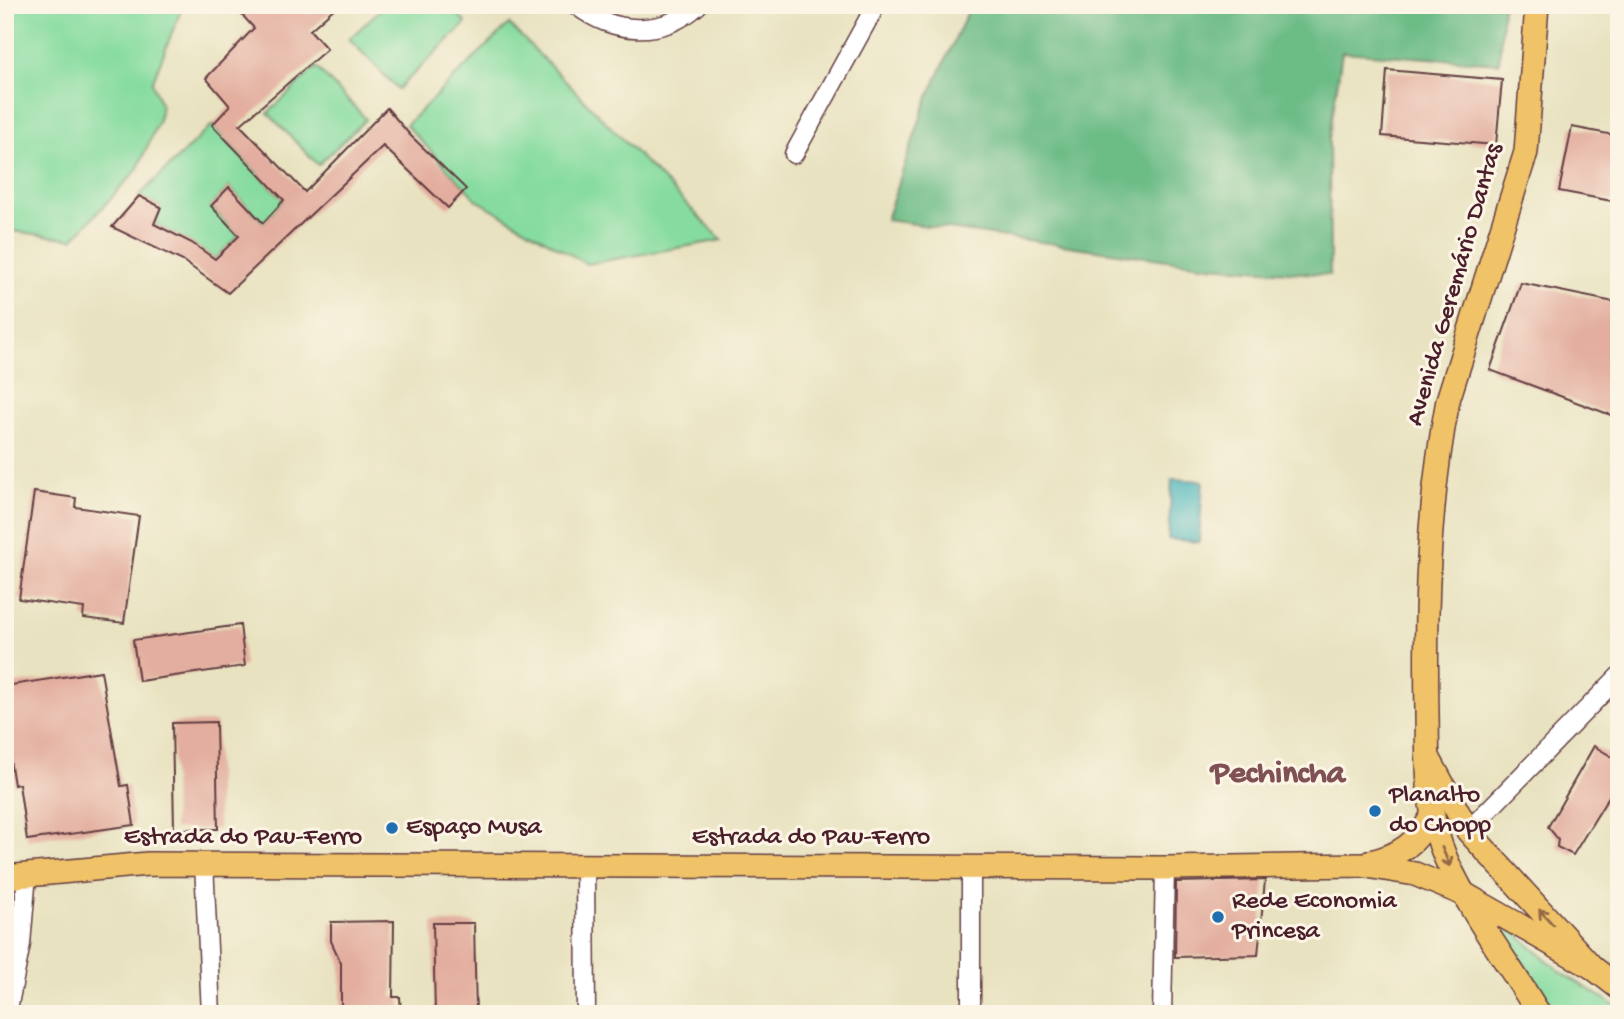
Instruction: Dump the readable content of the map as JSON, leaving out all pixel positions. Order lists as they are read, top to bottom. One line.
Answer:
{"streets":{"main road":["Avenida Geremário Dantas","Estrada do Pau-Ferro"]},"crossings":[["Avenida Geremário Dantas","Estrada do Pau-Ferro"]],"districts":["Pechincha"],"places":["Planalto do Chopp","Espaço Musa","Rede Economia Princesa"]}
